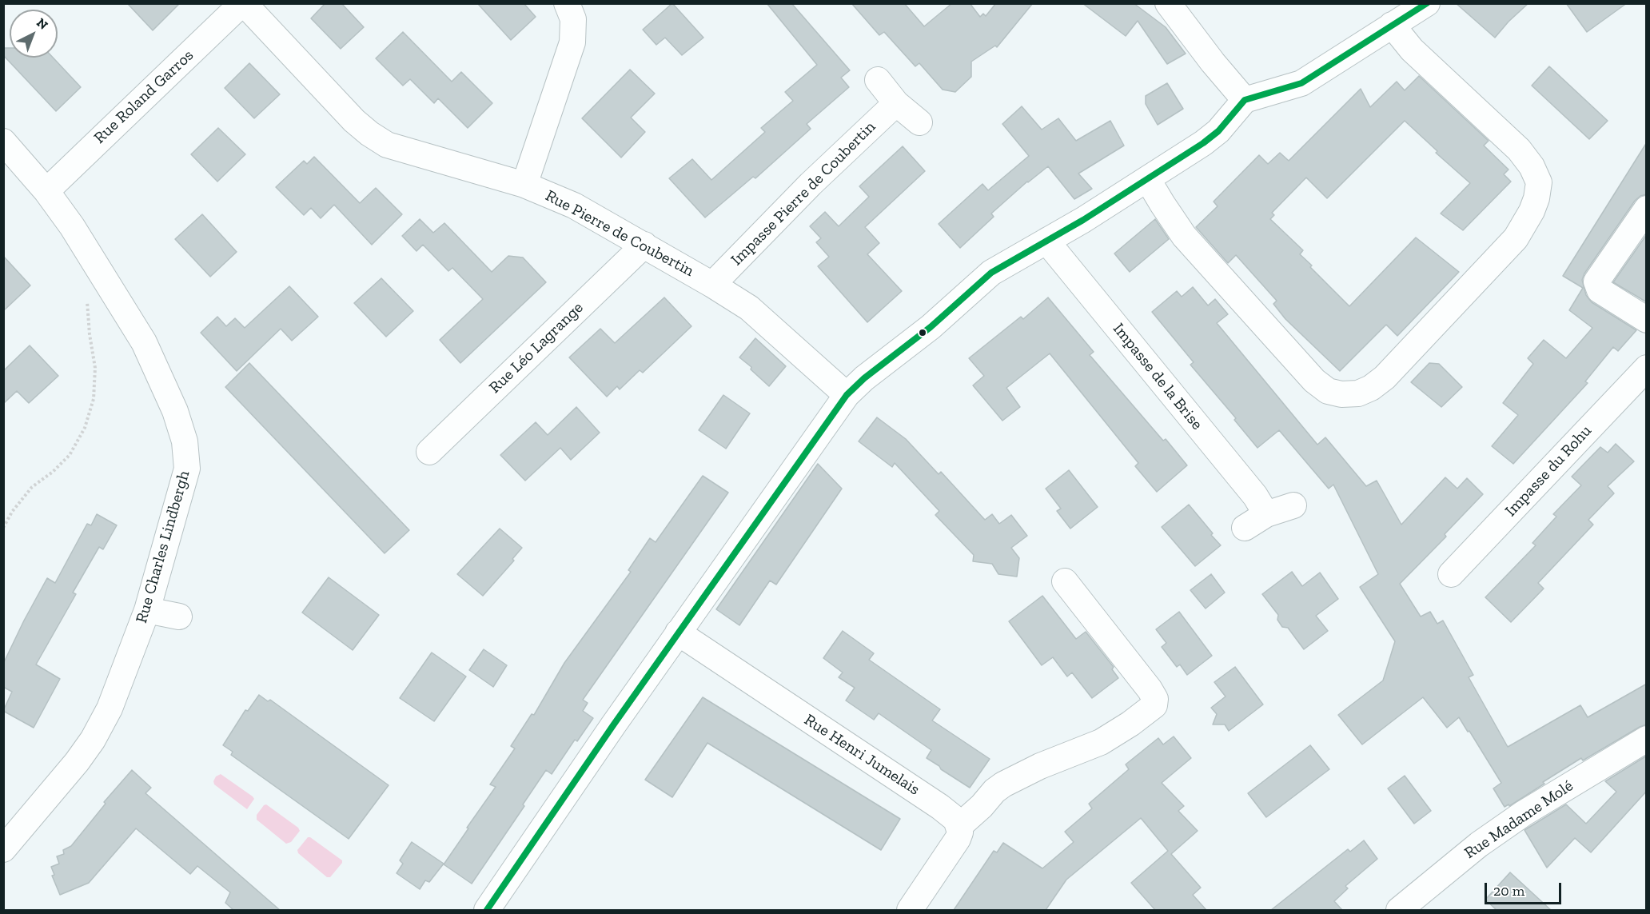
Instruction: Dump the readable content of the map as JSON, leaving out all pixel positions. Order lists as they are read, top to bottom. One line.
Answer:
{"streets":{"street":["Rue Roland Garros","Impasse Pierre de Coubertin","Rue Pierre de Coubertin","Rue Léo Lagrange","Impasse de la Brise","Impasse du Rohu","Rue Charles Lindbergh","Rue Henri Jumelais","Rue Madame Molé"]},"crossings":[["Rue Roland Garros","Rue Pierre de Coubertin"],["Rue Roland Garros","Rue Charles Lindbergh"],["Impasse Pierre de Coubertin","Rue Pierre de Coubertin"],["Rue Pierre de Coubertin","Rue Léo Lagrange"]],"scale_bar":"20 m","north":"top right"}
